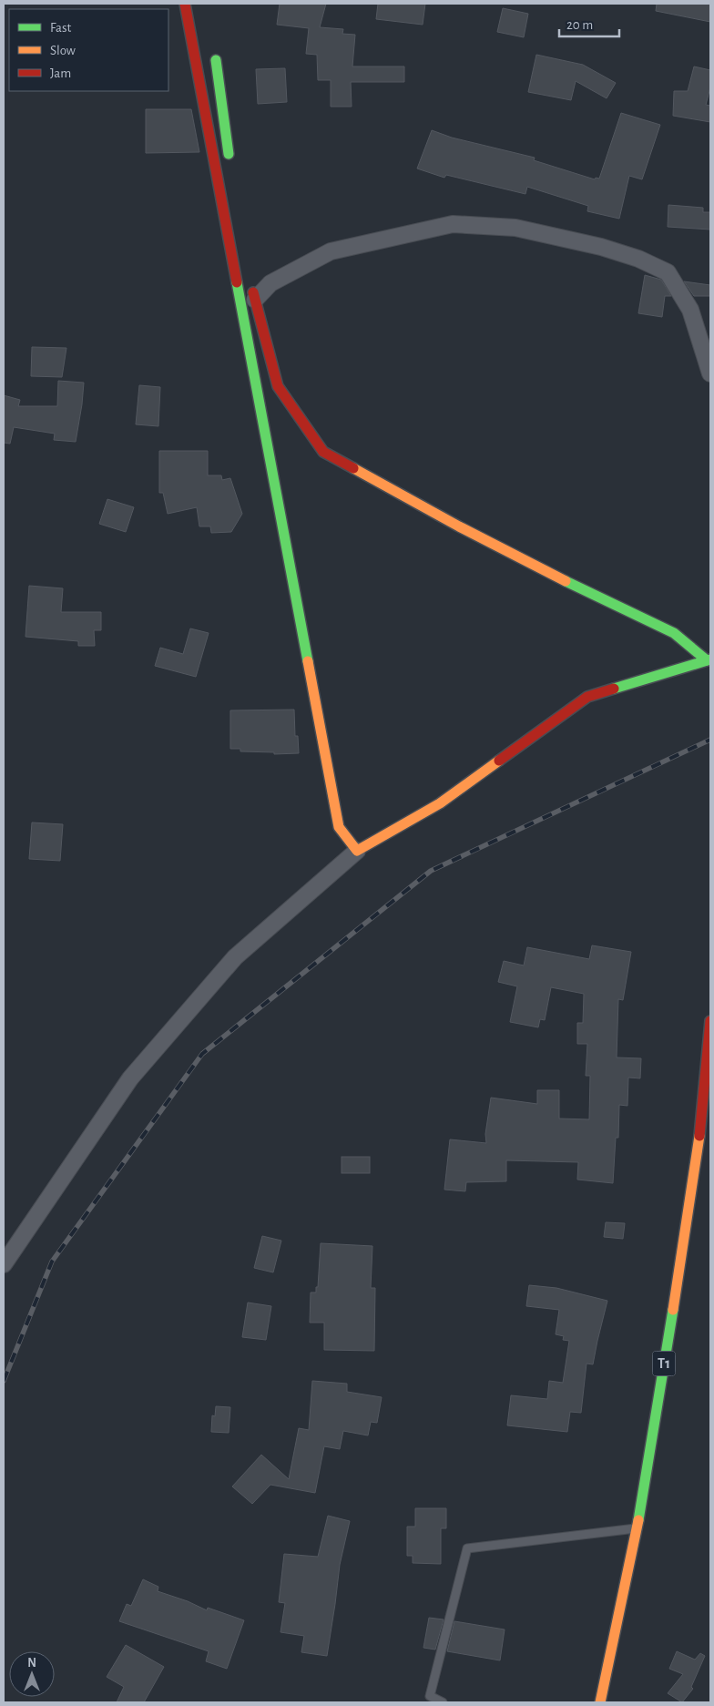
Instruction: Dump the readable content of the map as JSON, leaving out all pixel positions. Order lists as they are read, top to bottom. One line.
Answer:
{"streets":{"main road":["T1"]},"legend":["Fast","Slow","Jam"],"scale_bar":"20 m","north":"top"}
